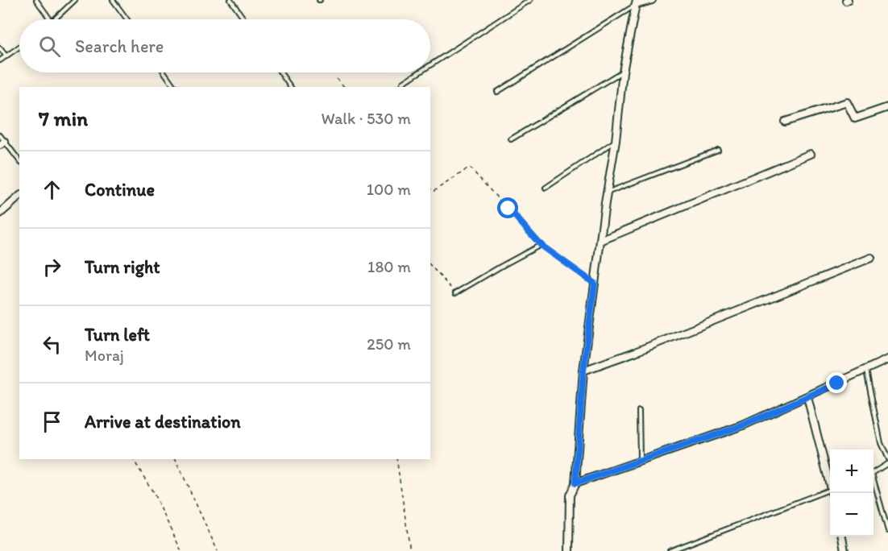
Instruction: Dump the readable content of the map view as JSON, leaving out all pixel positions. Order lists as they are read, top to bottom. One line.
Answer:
{"page":{"search":"Search here","heading":["7 min","Walk · 530 m"],"list":[["Continue","100 m"],["Turn right","180 m"],["Turn left","Moraj","250 m"],"Arrive at destination"],"map_buttons":["+","−"]}}
